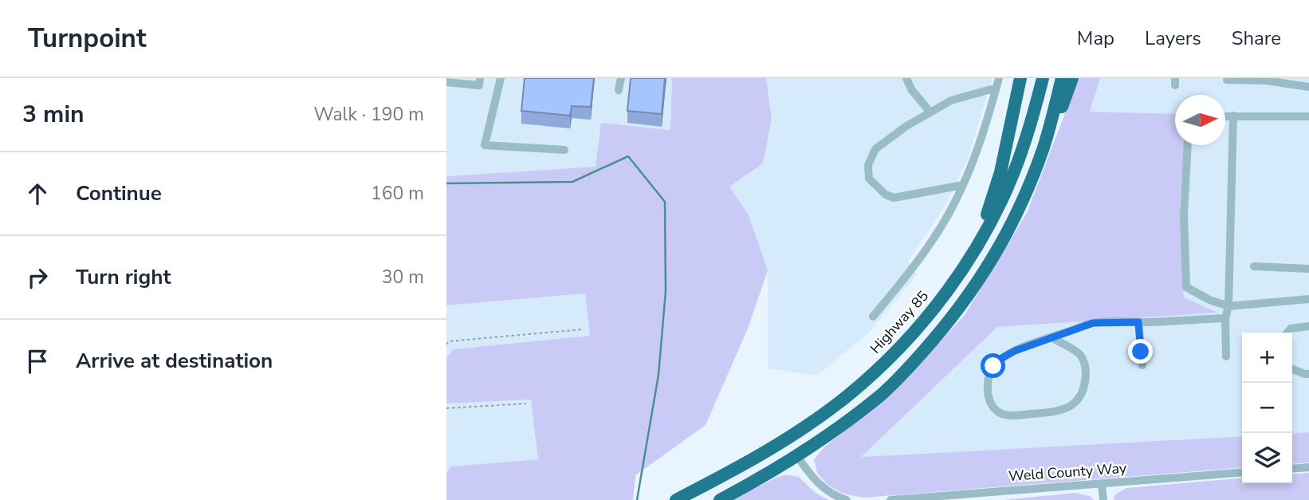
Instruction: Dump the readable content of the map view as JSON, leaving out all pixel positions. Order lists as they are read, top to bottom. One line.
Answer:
{"streets":{"highway":["Highway 85"],"street":["Weld County Way"]},"north":"right","page":{"header":"Turnpoint","nav":["Map","Layers","Share"],"heading":["3 min","Walk · 190 m"],"list":[["Continue","160 m"],["Turn right","30 m"],"Arrive at destination"],"map_buttons":["+","−"]}}
